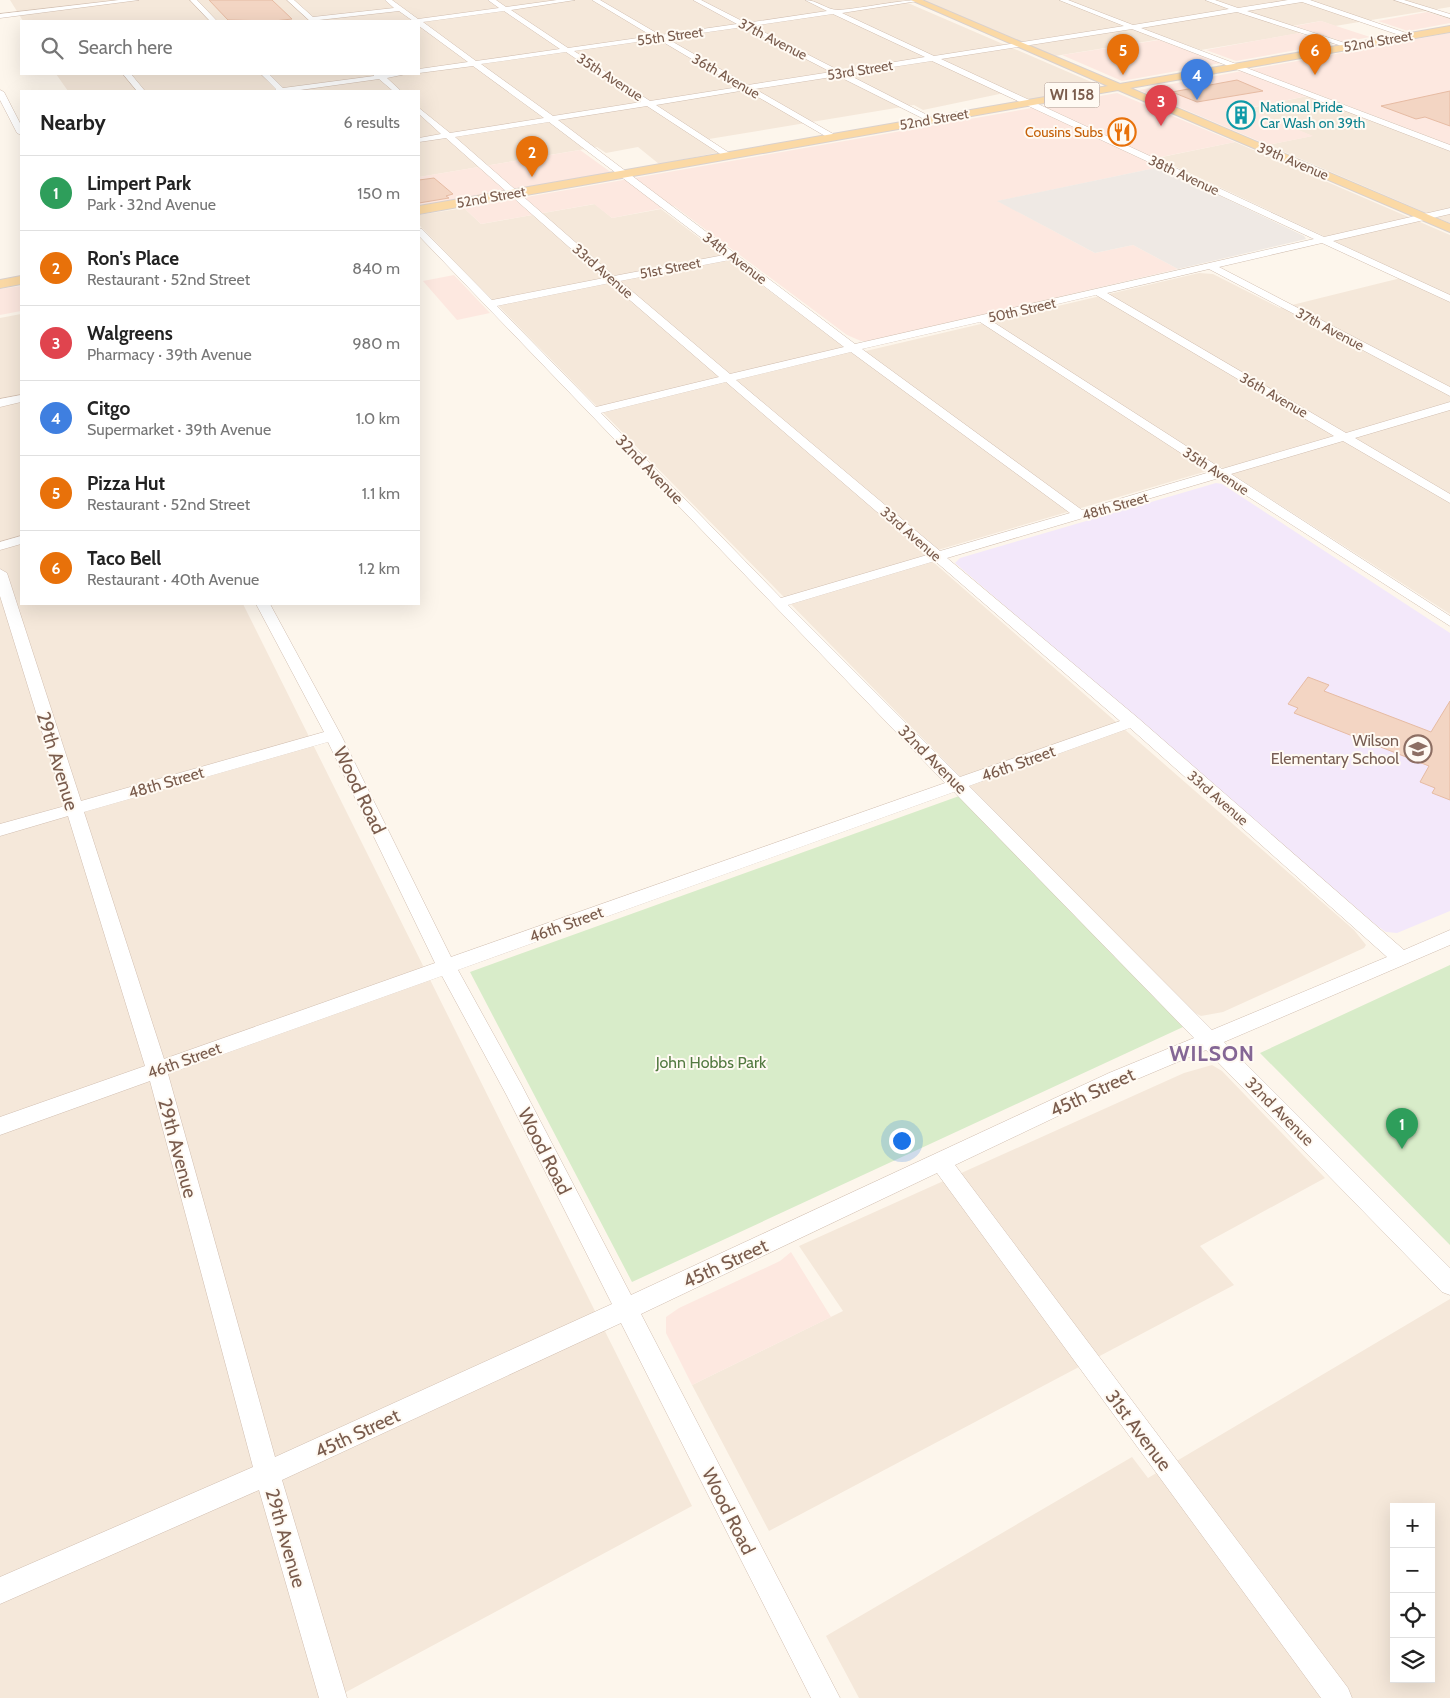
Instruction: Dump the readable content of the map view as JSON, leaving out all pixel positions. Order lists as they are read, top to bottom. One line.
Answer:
{"streets":{"main road":["52nd Street","WI 158","39th Avenue"],"street":["55th Street","37th Avenue","53rd Street","36th Avenue","35th Avenue","38th Avenue","34th Avenue","51st Street","33rd Avenue","50th Street","32nd Avenue","48th Street","29th Avenue","46th Street","Wood Road","45th Street","31st Avenue"]},"crossings":[["55th Street","37th Avenue"],["55th Street","36th Avenue"],["55th Street","35th Avenue"],["55th Street","39th Avenue"],["55th Street","38th Avenue"],["55th Street","34th Avenue"],["37th Avenue","52nd Street"],["37th Avenue","53rd Street"],["37th Avenue","50th Street"],["52nd Street","36th Avenue"],["52nd Street","35th Avenue"],["52nd Street","39th Avenue"],["52nd Street","38th Avenue"],["52nd Street","34th Avenue"],["52nd Street","33rd Avenue"],["53rd Street","36th Avenue"],["53rd Street","35th Avenue"],["53rd Street","39th Avenue"],["53rd Street","38th Avenue"],["53rd Street","34th Avenue"],["53rd Street","33rd Avenue"],["36th Avenue","50th Street"],["36th Avenue","48th Street"],["35th Avenue","50th Street"],["35th Avenue","48th Street"],["39th Avenue","50th Street"],["38th Avenue","50th Street"],["34th Avenue","51st Street"],["34th Avenue","50th Street"],["34th Avenue","48th Street"],["51st Street","33rd Avenue"],["51st Street","32nd Avenue"],["33rd Avenue","50th Street"],["33rd Avenue","48th Street"],["33rd Avenue","46th Street"],["33rd Avenue","45th Street"],["50th Street","32nd Avenue"],["32nd Avenue","48th Street"],["32nd Avenue","46th Street"],["32nd Avenue","45th Street"],["48th Street","29th Avenue"],["48th Street","Wood Road"],["29th Avenue","46th Street"],["29th Avenue","45th Street"],["46th Street","Wood Road"],["Wood Road","45th Street"],["45th Street","31st Avenue"]],"districts":["WILSON"],"parks":["John Hobbs Park"],"places":{"building":["National Pride Car Wash on 39th"],"restaurant":["Cousins Subs"],"school or university":["Wilson Elementary School"]},"page":{"search":"Search here","pins":["5","6","4","3","2","1"],"heading":["Nearby","6 results"],"list":[{"mark":"1","name":"Limpert Park","note":"Park · 32nd Avenue","value":"150 m"},{"mark":"2","name":"Ron's Place","note":"Restaurant · 52nd Street","value":"840 m"},{"mark":"3","name":"Walgreens","note":"Pharmacy · 39th Avenue","value":"980 m"},{"mark":"4","name":"Citgo","note":"Supermarket · 39th Avenue","value":"1.0 km"},{"mark":"5","name":"Pizza Hut","note":"Restaurant · 52nd Street","value":"1.1 km"},{"mark":"6","name":"Taco Bell","note":"Restaurant · 40th Avenue","value":"1.2 km"}],"map_buttons":["+","−"]}}
